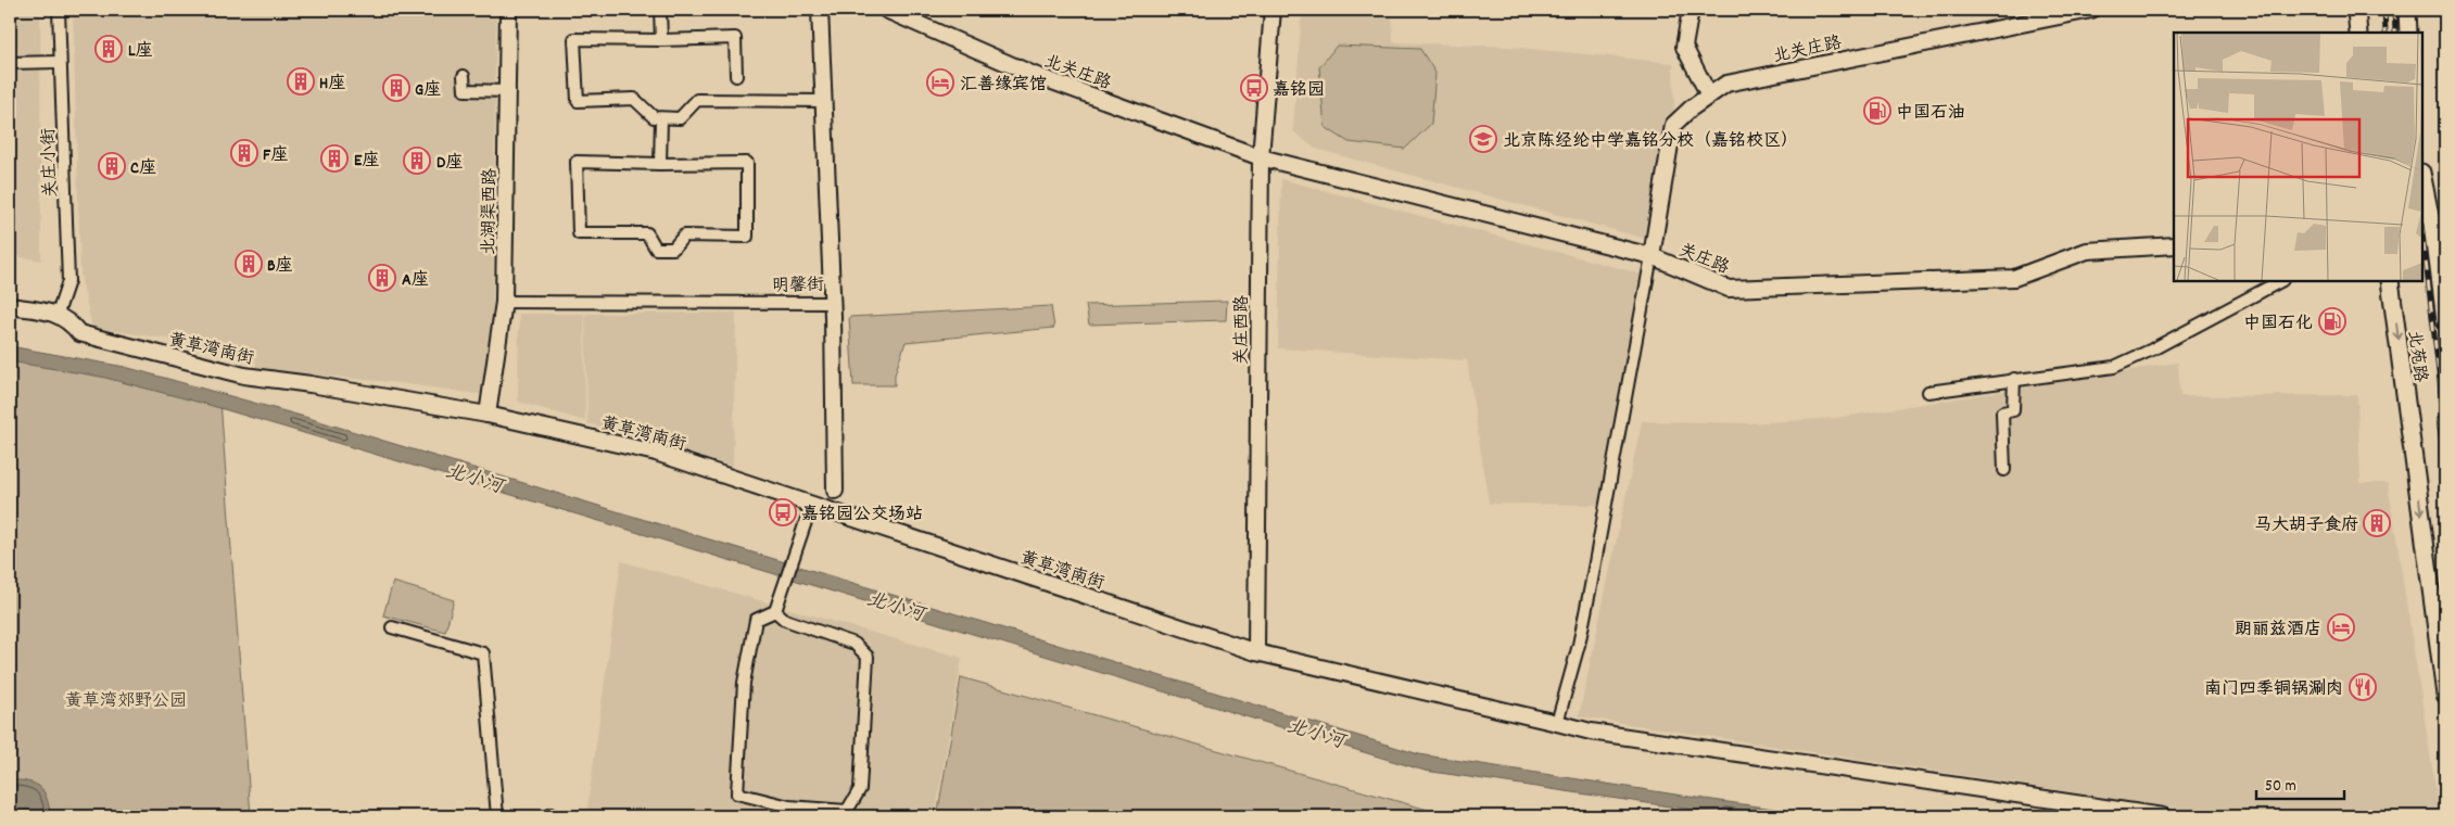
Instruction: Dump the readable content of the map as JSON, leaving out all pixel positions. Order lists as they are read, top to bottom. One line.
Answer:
{"streets":{"main road":["北苑路"],"street":["北关庄路","关庄小街","北湖渠西路","关庄路","明馨街","关庄西路","黄草湾南街"]},"crossings":[["北关庄路","关庄路"],["北关庄路","关庄西路"],["关庄小街","黄草湾南街"],["北湖渠西路","明馨街"],["北湖渠西路","黄草湾南街"],["关庄路","关庄西路"],["关庄西路","黄草湾南街"]],"one_way":["北苑路"],"water":["北小河"],"parks":["黄草湾郊野公园"],"places":{"building":["L座","H座","G座","F座","E座","D座","C座","B座","A座","马大胡子食府"],"hotel":["汇善缘宾馆","朗丽兹酒店"],"bus stop":["嘉铭园","嘉铭园公交场站"],"fuel station":["中国石油","中国石化"],"school or university":["北京陈经纶中学嘉铭分校（嘉铭校区）"],"restaurant":["南门四季铜锅涮肉"]},"scale_bar":"50 m"}
